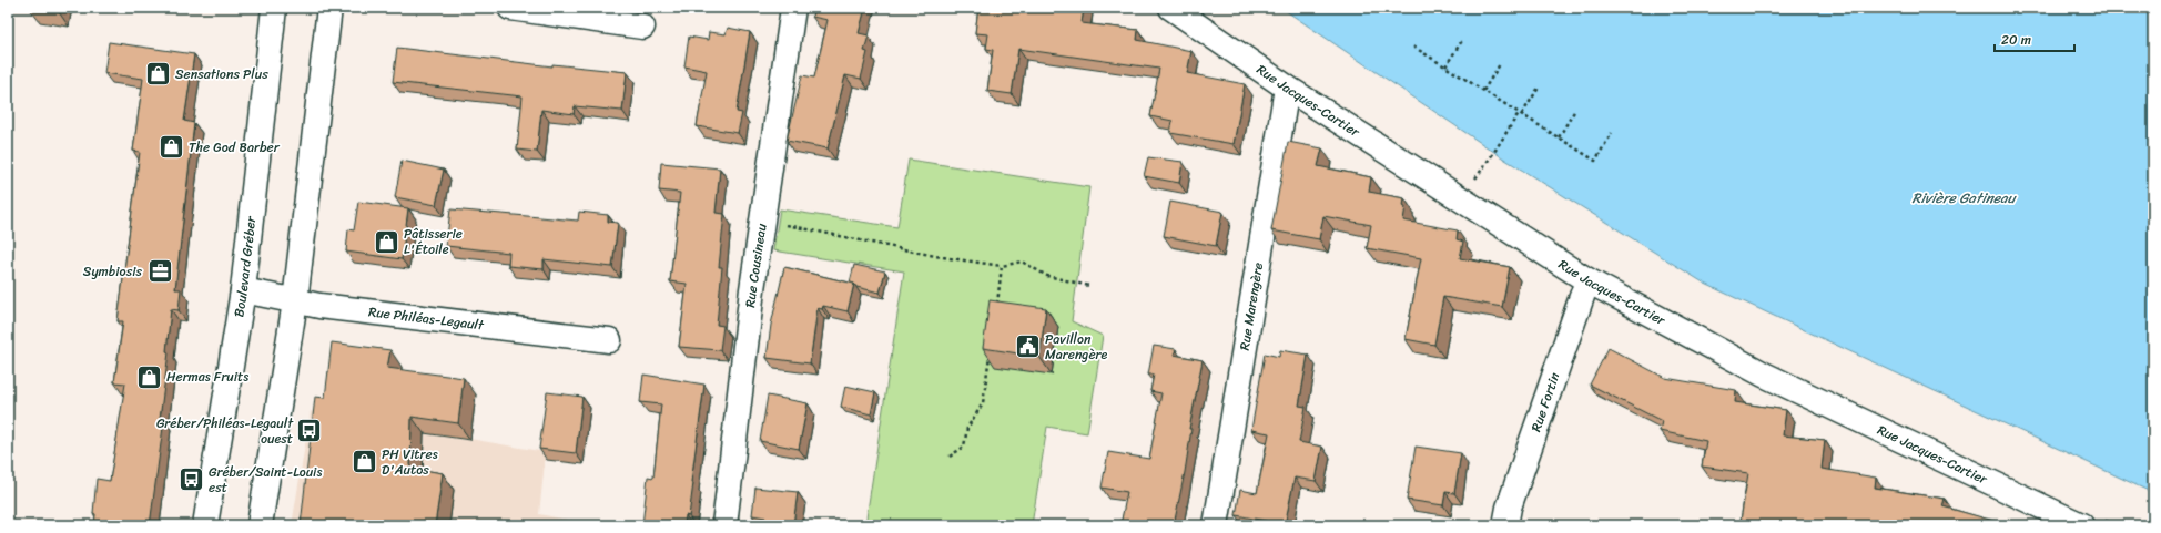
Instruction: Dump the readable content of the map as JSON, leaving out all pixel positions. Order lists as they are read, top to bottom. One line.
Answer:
{"streets":{"street":["Rue Jacques-Cartier","Rue Cousineau","Boulevard Gréber","Rue Marengère","Rue Philéas-Legault","Rue Fortin"]},"crossings":[["Rue Jacques-Cartier","Rue Marengère"],["Rue Jacques-Cartier","Rue Fortin"],["Boulevard Gréber","Rue Philéas-Legault"]],"water":["Rivière Gatineau"],"places":{"shop":["Sensations Plus","The God Barber","Pâtisserie L'Étoile","Hermas Fruits","PH Vitres D'Autos"],"office":["Symbiosis"],"public building":["Pavillon Marengère"],"bus stop":["Gréber/Philéas-Legault ouest","Gréber/Saint-Louis est"]},"scale_bar":"20 m"}
